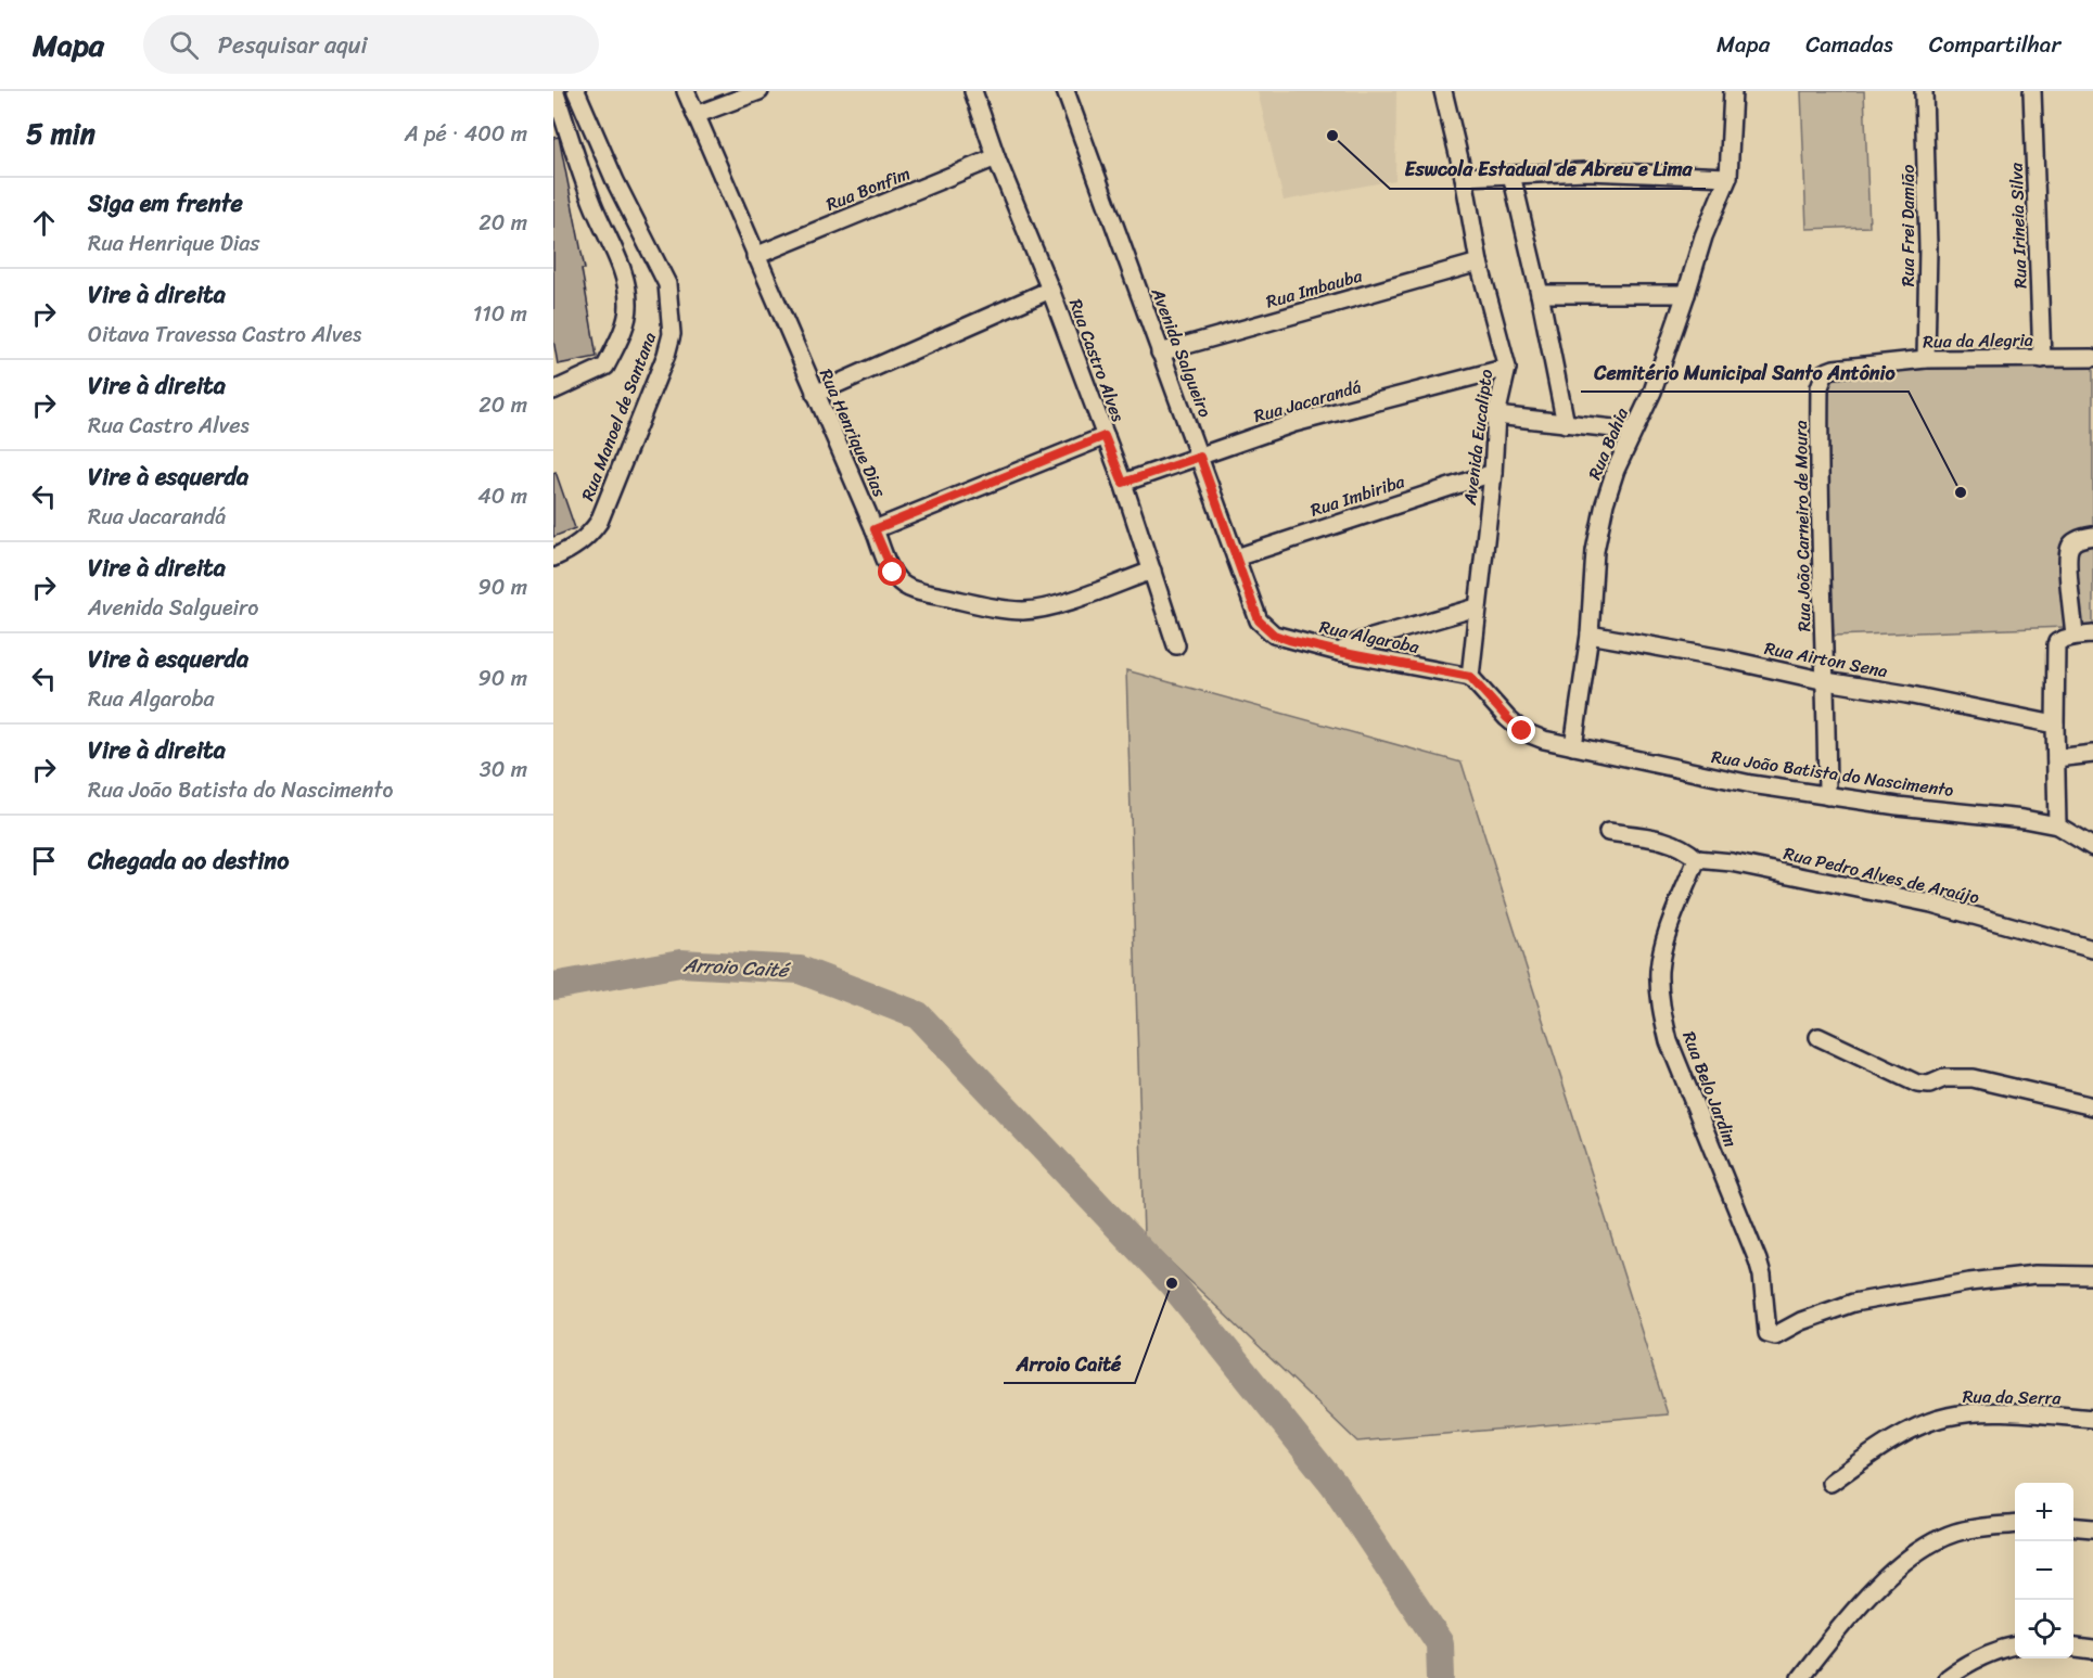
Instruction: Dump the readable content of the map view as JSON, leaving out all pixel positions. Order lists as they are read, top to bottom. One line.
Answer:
{"streets":{"street":["Rua Bonfim","Rua Frei Damião","Rua Irineia Silva","Rua Imbauba","Rua da Alegria","Avenida Salgueiro","Rua Castro Alves","Rua Jacarandá","Rua Manoel de Santana","Rua Henrique Dias","Avenida Eucalipto","Rua Bahia","Rua Imbiriba","Rua João Carneiro de Moura","Rua Algaroba","Rua Airton Sena","Rua João Batista do Nascimento","Rua Pedro Alves de Araújo","Rua Belo Jardim","Rua da Serra"]},"crossings":[["Rua Bonfim","Rua Castro Alves"],["Rua Bonfim","Rua Henrique Dias"],["Rua Frei Damião","Rua da Alegria"],["Rua Irineia Silva","Rua da Alegria"],["Rua Imbauba","Avenida Salgueiro"],["Rua Imbauba","Avenida Eucalipto"],["Rua da Alegria","Rua João Carneiro de Moura"],["Avenida Salgueiro","Rua Jacarandá"],["Avenida Salgueiro","Rua Imbiriba"],["Avenida Salgueiro","Rua Algaroba"],["Rua Castro Alves","Rua Jacarandá"],["Rua Castro Alves","Rua Henrique Dias"],["Rua Jacarandá","Avenida Eucalipto"],["Avenida Eucalipto","Rua Imbiriba"],["Avenida Eucalipto","Rua Algaroba"],["Avenida Eucalipto","Rua João Batista do Nascimento"],["Rua Bahia","Rua Airton Sena"],["Rua Bahia","Rua João Batista do Nascimento"],["Rua João Carneiro de Moura","Rua Airton Sena"],["Rua João Carneiro de Moura","Rua João Batista do Nascimento"],["Rua Algaroba","Rua João Batista do Nascimento"],["Rua Pedro Alves de Araújo","Rua Belo Jardim"]],"water":["Arroio Caité"],"places":["Eswcola Estadual de Abreu e Lima","Cemitério Municipal Santo Antônio","Arroio Caité"],"page":{"header":"Mapa","search":"Pesquisar aqui","nav":["Mapa","Camadas","Compartilhar"],"heading":["5 min","A pé · 400 m"],"list":[["Siga em frente","Rua Henrique Dias","20 m"],["Vire à direita","Oitava Travessa Castro Alves","110 m"],["Vire à direita","Rua Castro Alves","20 m"],["Vire à esquerda","Rua Jacarandá","40 m"],["Vire à direita","Avenida Salgueiro","90 m"],["Vire à esquerda","Rua Algaroba","90 m"],["Vire à direita","Rua João Batista do Nascimento","30 m"],"Chegada ao destino"],"map_buttons":["+","−"]}}
